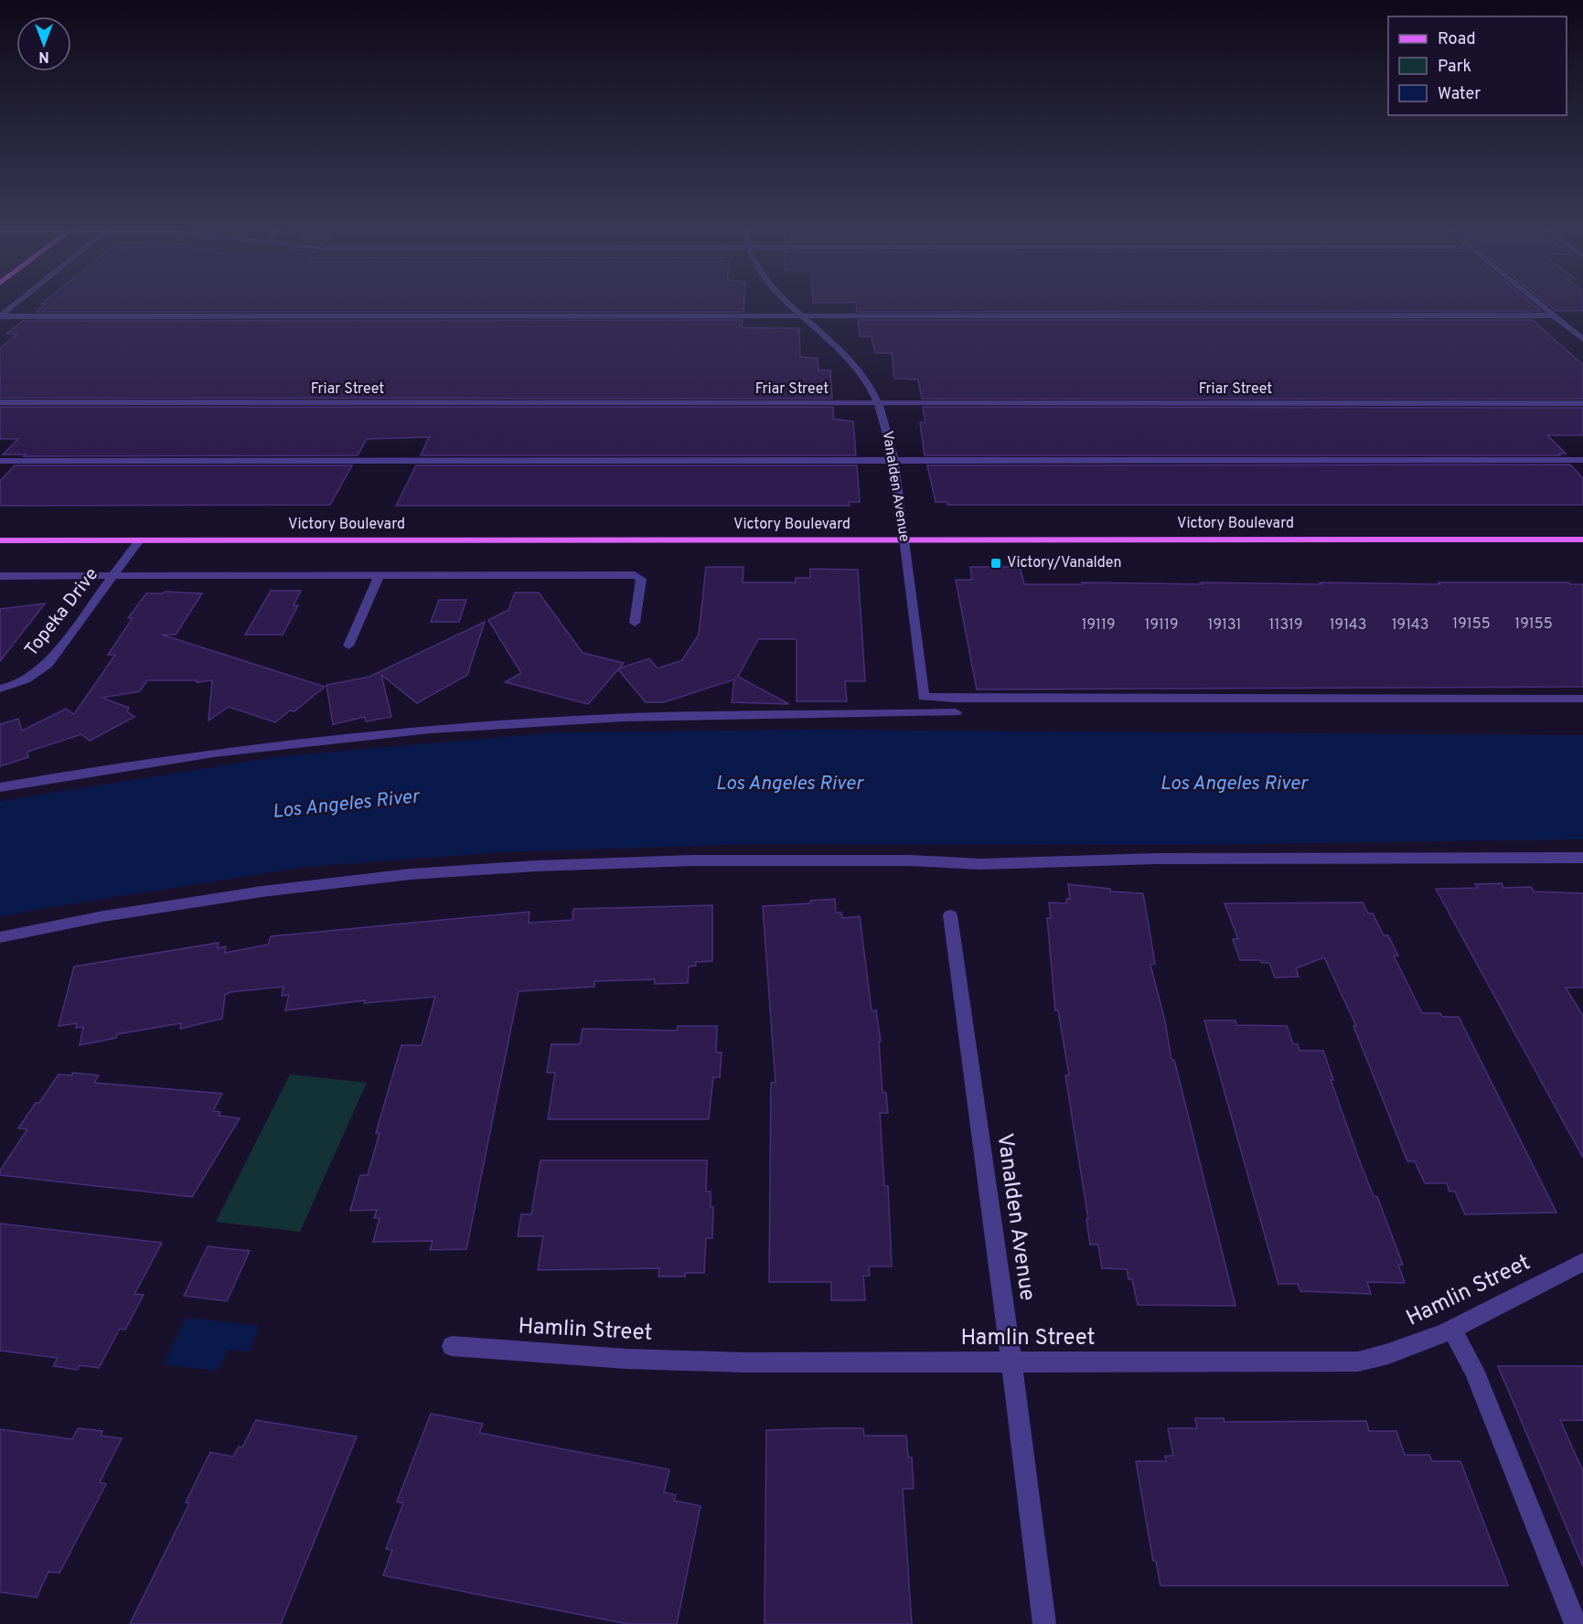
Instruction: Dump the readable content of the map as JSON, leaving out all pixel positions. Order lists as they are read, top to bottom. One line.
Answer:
{"streets":{"main road":["Victory Boulevard"],"street":["Friar Street","Vanalden Avenue","Topeka Drive","Hamlin Street"]},"crossings":[["Friar Street","Vanalden Avenue"],["Vanalden Avenue","Victory Boulevard"],["Vanalden Avenue","Hamlin Street"],["Victory Boulevard","Topeka Drive"]],"water":["Los Angeles River"],"places":{"transit":["Victory/Vanalden"]},"house_numbers":["19155","19155","19119","19119","19131","11319","19143","19143"],"legend":["Road","Park","Water"],"north":"bottom"}
